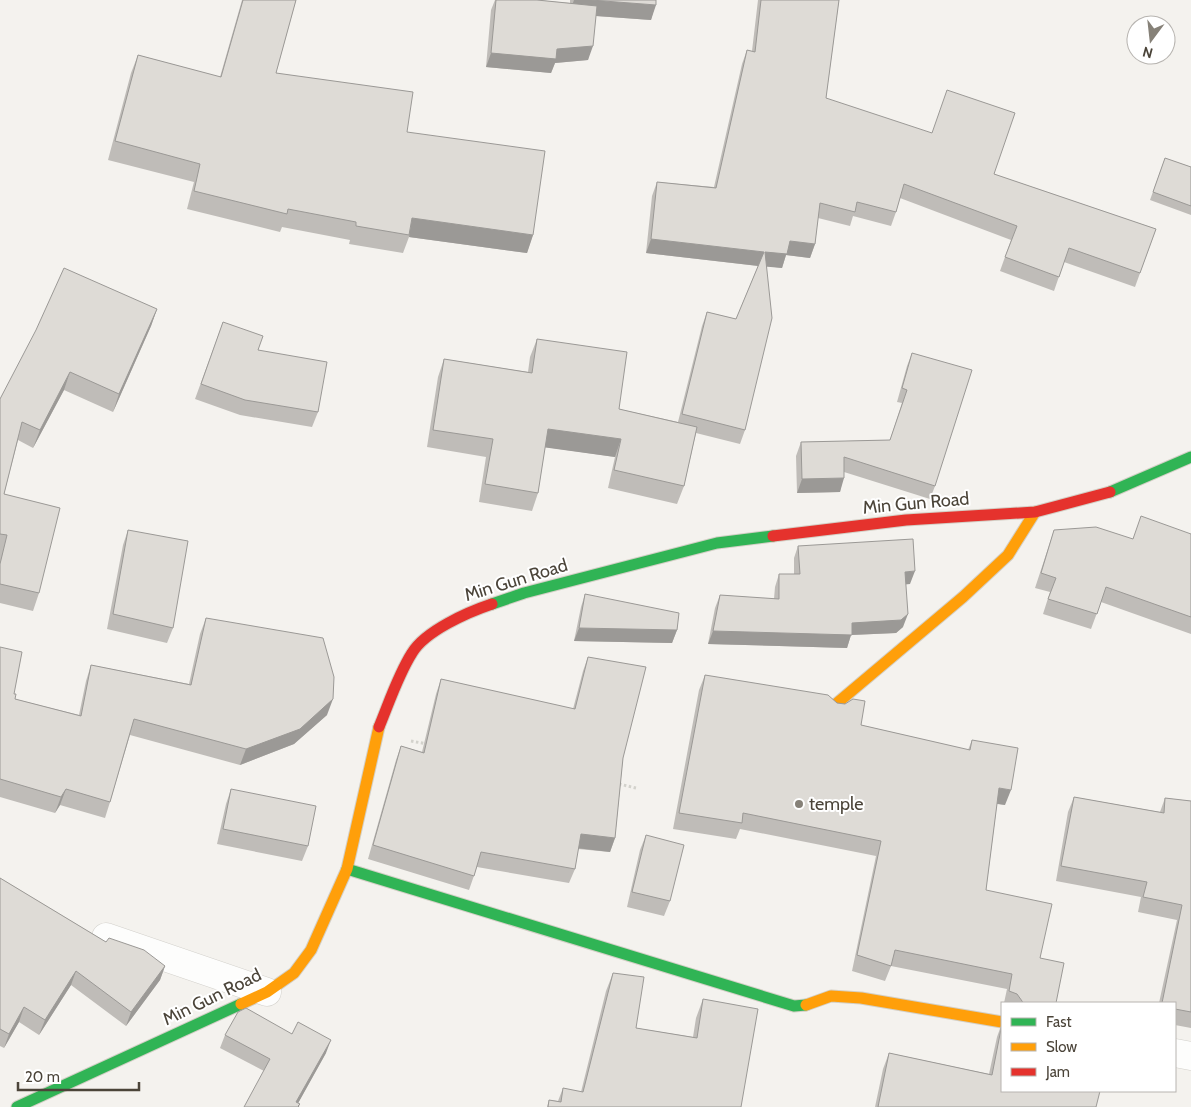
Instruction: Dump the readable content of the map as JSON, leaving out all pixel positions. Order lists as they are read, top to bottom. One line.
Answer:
{"streets":{"street":["Min Gun Road"]},"places":["temple"],"legend":["Fast","Slow","Jam"],"scale_bar":"20 m","north":"bottom"}
